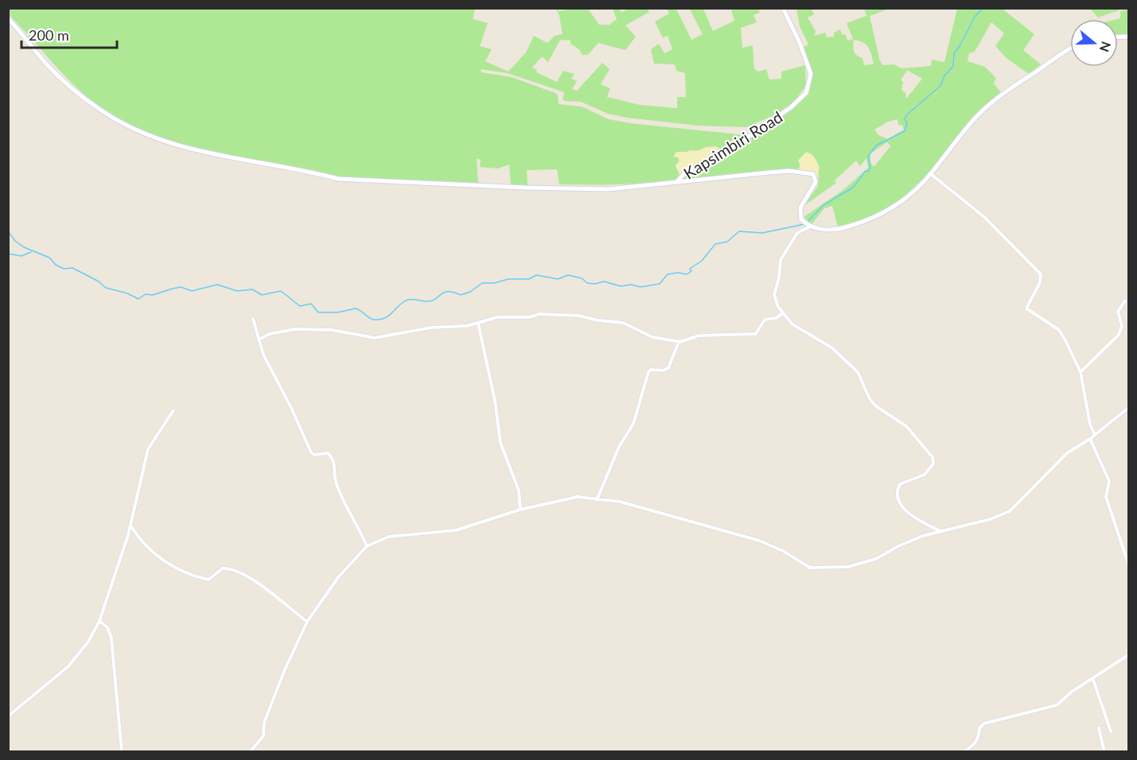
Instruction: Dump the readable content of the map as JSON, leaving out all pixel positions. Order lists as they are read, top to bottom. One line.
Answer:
{"streets":{"street":["Kapsimbiri Road"]},"scale_bar":"200 m","north":"right"}
